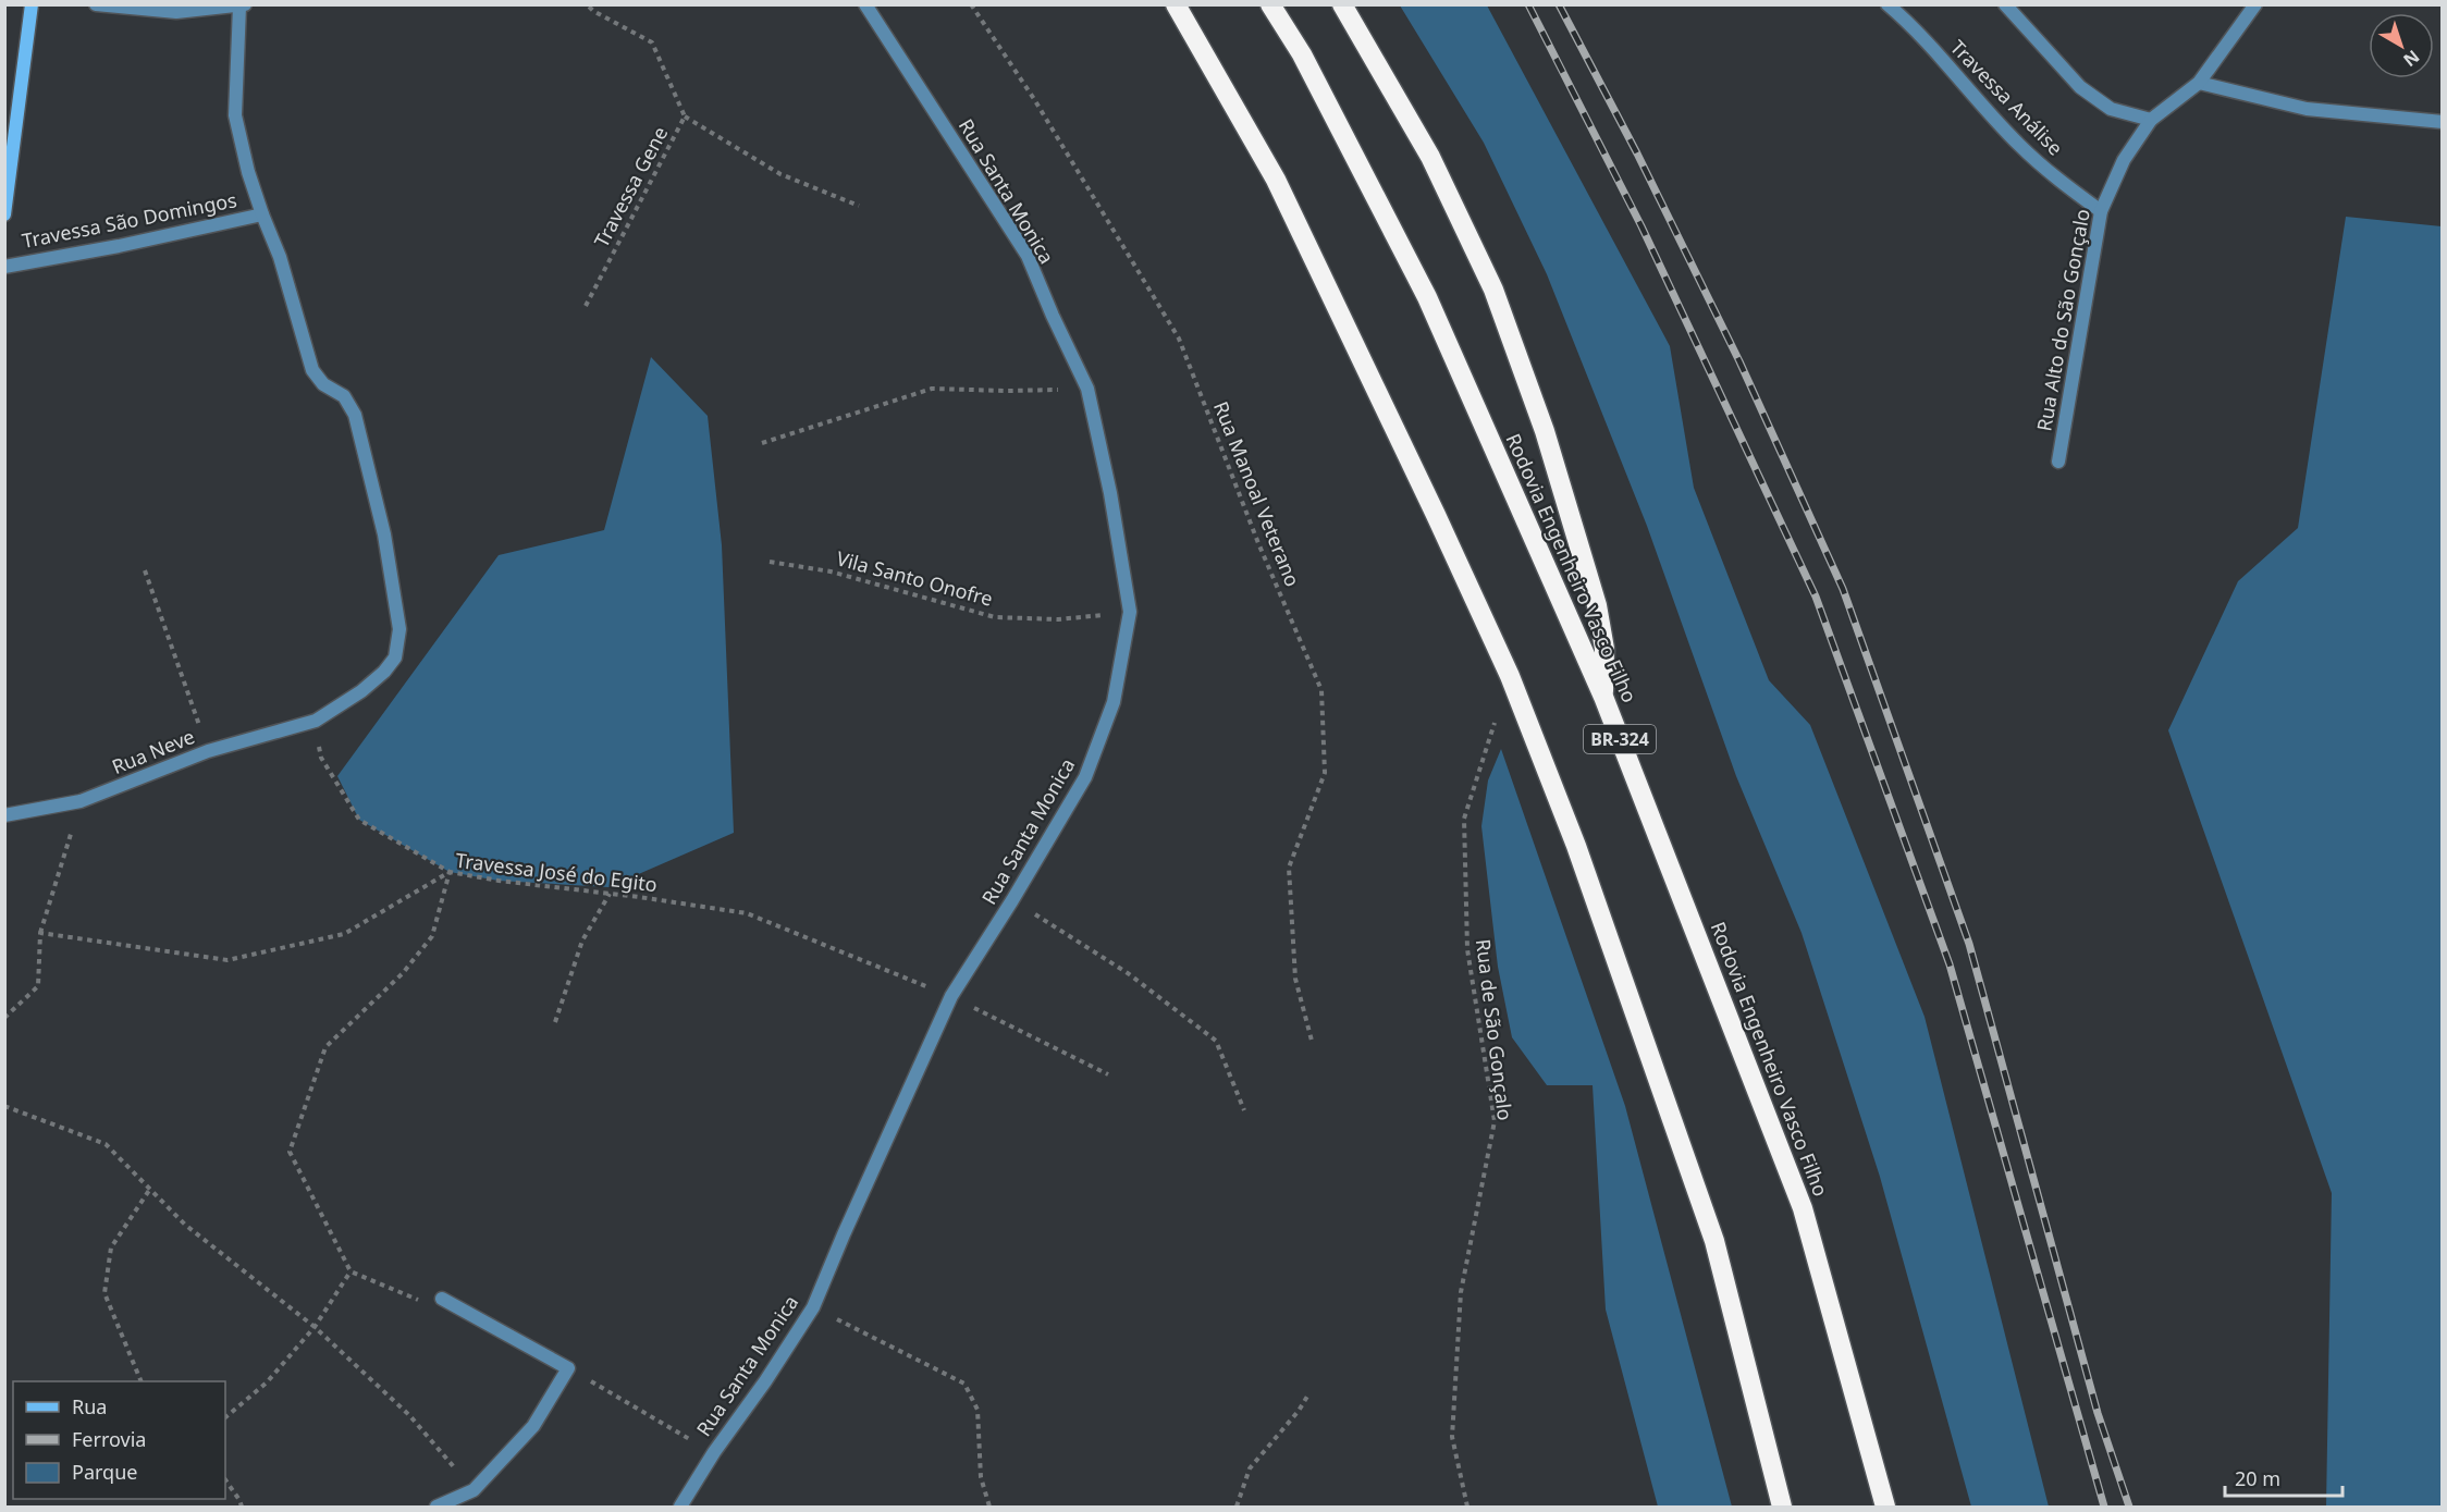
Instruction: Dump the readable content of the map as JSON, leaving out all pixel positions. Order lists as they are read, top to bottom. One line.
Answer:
{"streets":{"highway":["Rodovia Engenheiro Vasco Filho","BR-324"],"street":["Travessa Análise","Rua Santa Monica","Travessa São Domingos","Rua Alto do São Gonçalo","Rua Neve"],"path":["Travessa Gene","Rua Manoal Veterano","Vila Santo Onofre","Travessa José do Egito","Rua de São Gonçalo"]},"crossings":[["Travessa Análise","Rua Alto do São Gonçalo"],["Rua Santa Monica","Vila Santo Onofre"],["Rua Santa Monica","Travessa José do Egito"],["Travessa São Domingos","Rua Neve"]],"legend":["Rua","Ferrovia","Parque"],"scale_bar":"20 m","north":"bottom right"}
